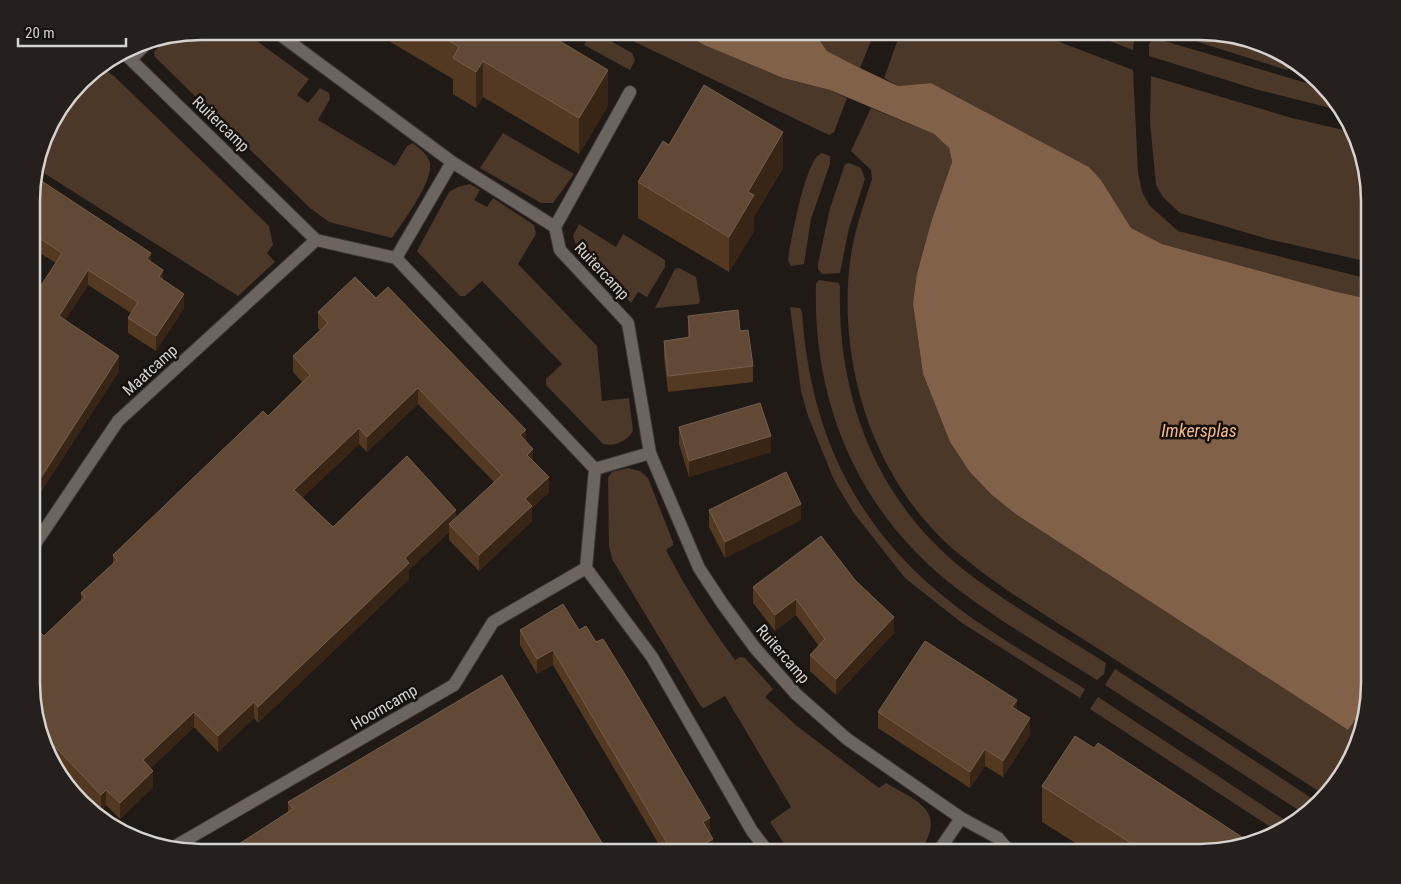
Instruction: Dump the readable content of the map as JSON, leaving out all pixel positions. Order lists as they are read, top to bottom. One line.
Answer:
{"streets":{"street":["Ruitercamp","Maatcamp","Hoorncamp"]},"crossings":[["Ruitercamp","Maatcamp"]],"water":["Imkersplas"],"scale_bar":"20 m"}
